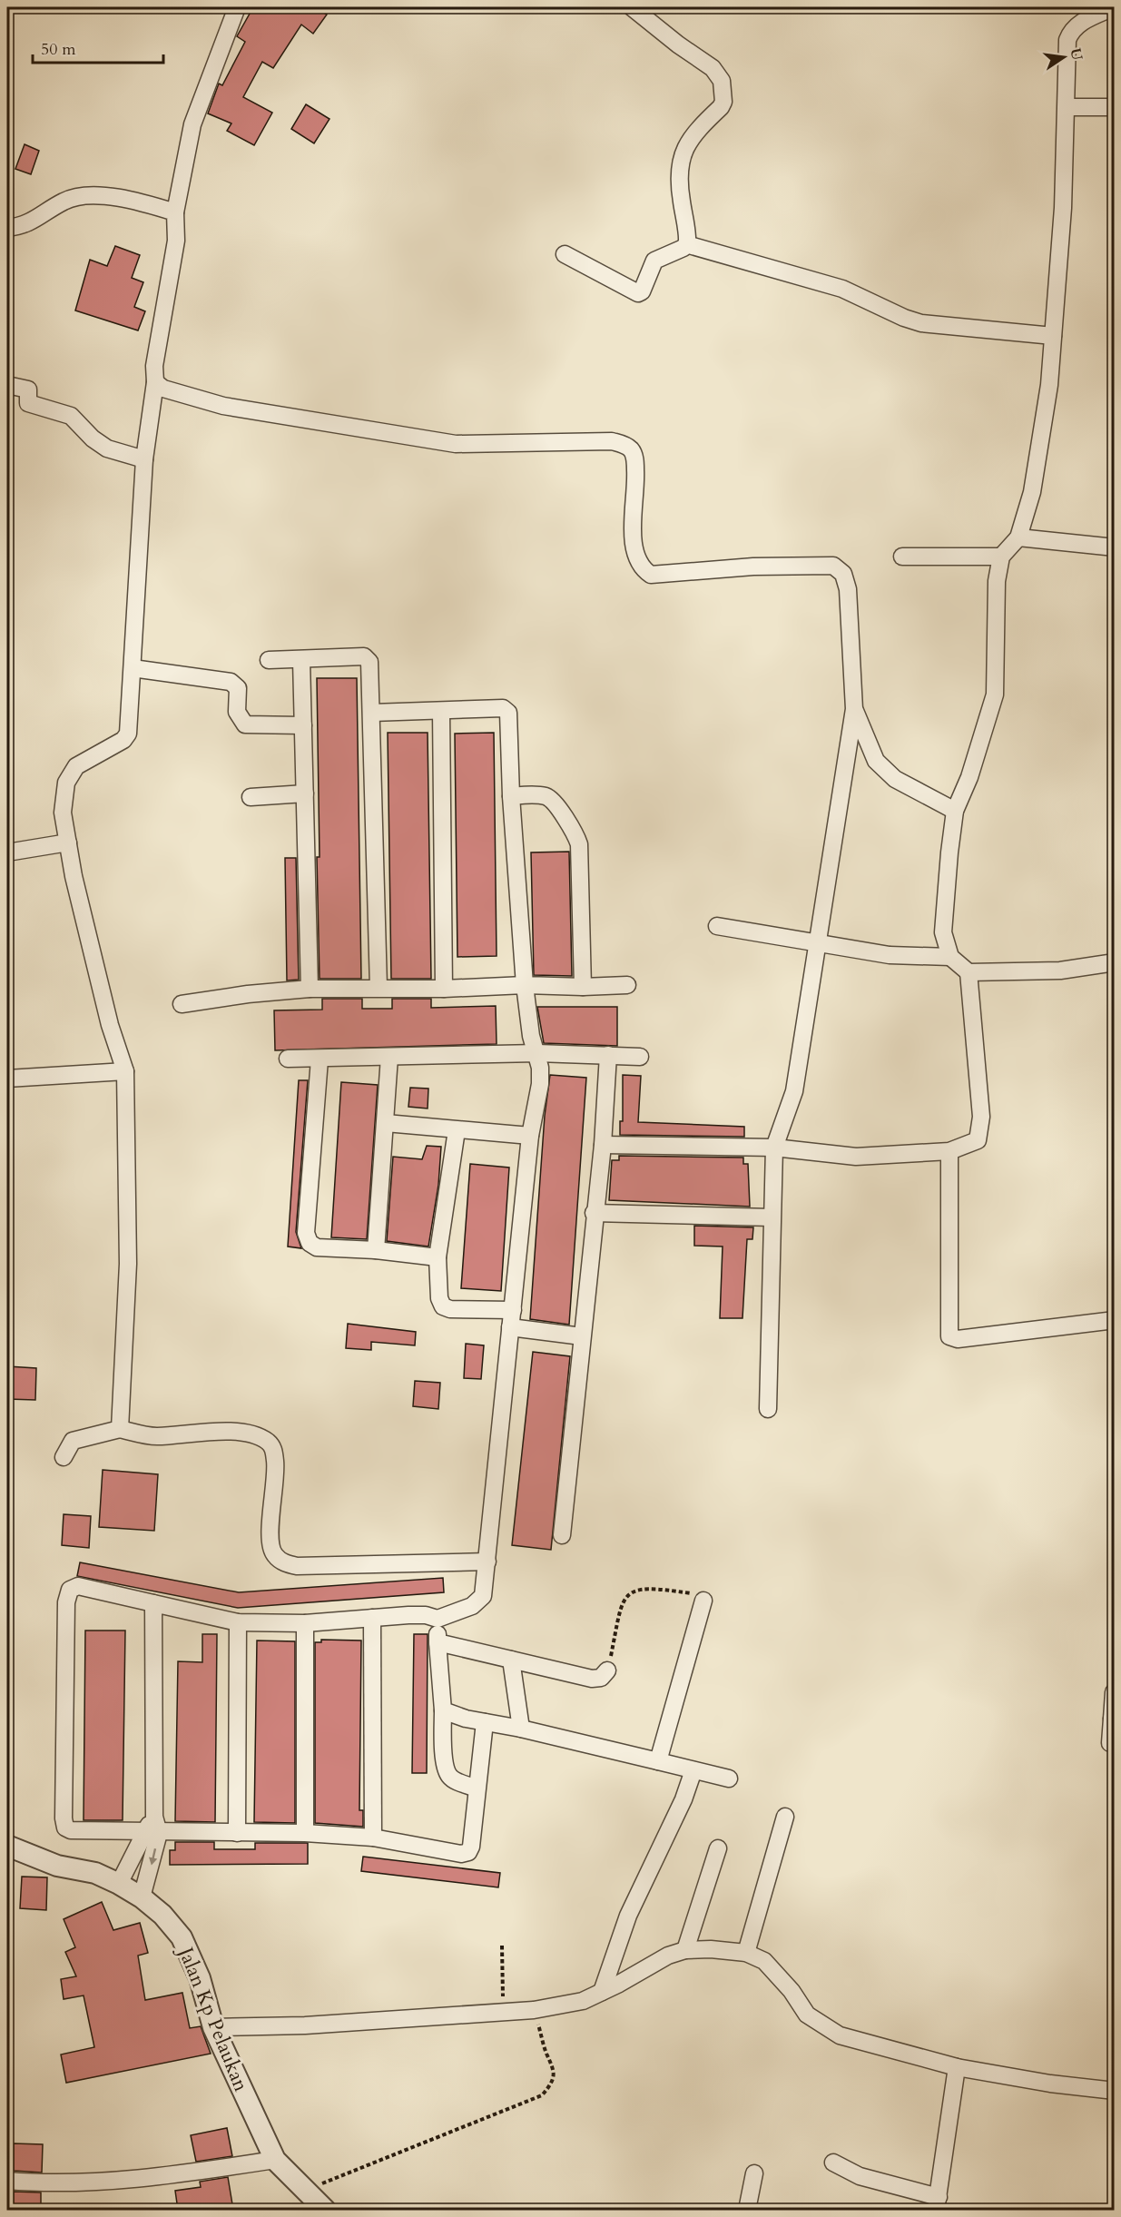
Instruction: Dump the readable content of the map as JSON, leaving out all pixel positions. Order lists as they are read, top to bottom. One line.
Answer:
{"streets":{"street":["Jalan Kp Pelaukan"]},"scale_bar":"50 m","north":"right"}
